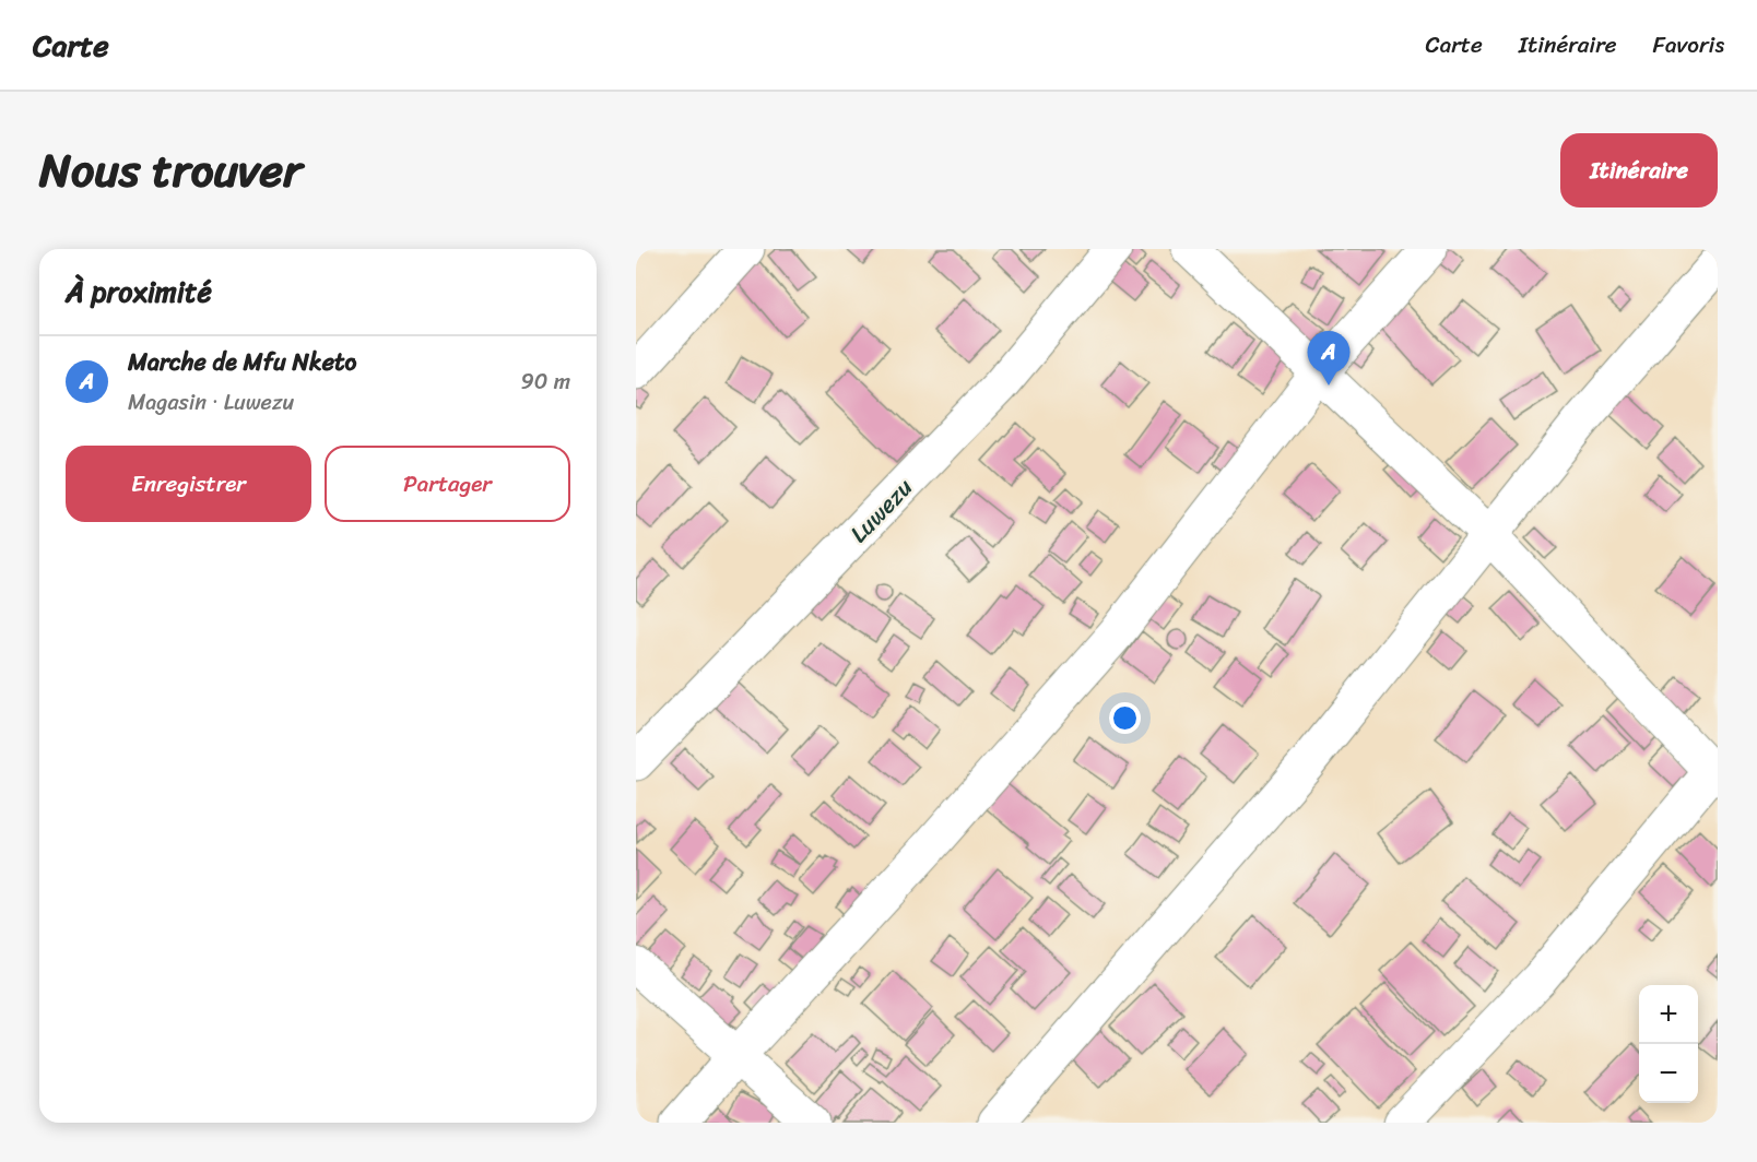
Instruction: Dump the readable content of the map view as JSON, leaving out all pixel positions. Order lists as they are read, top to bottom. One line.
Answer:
{"streets":{"street":["Luwezu"]},"page":{"header":"Carte","nav":["Carte","Itinéraire","Favoris"],"title":"Nous trouver","buttons":["Itinéraire",["Enregistrer","Partager"]],"heading":"À proximité","pins":"A","list":[{"mark":"A","name":"Marche de Mfu Nketo","note":"Magasin · Luwezu","value":"90 m"}],"map_buttons":["+","−"]}}
